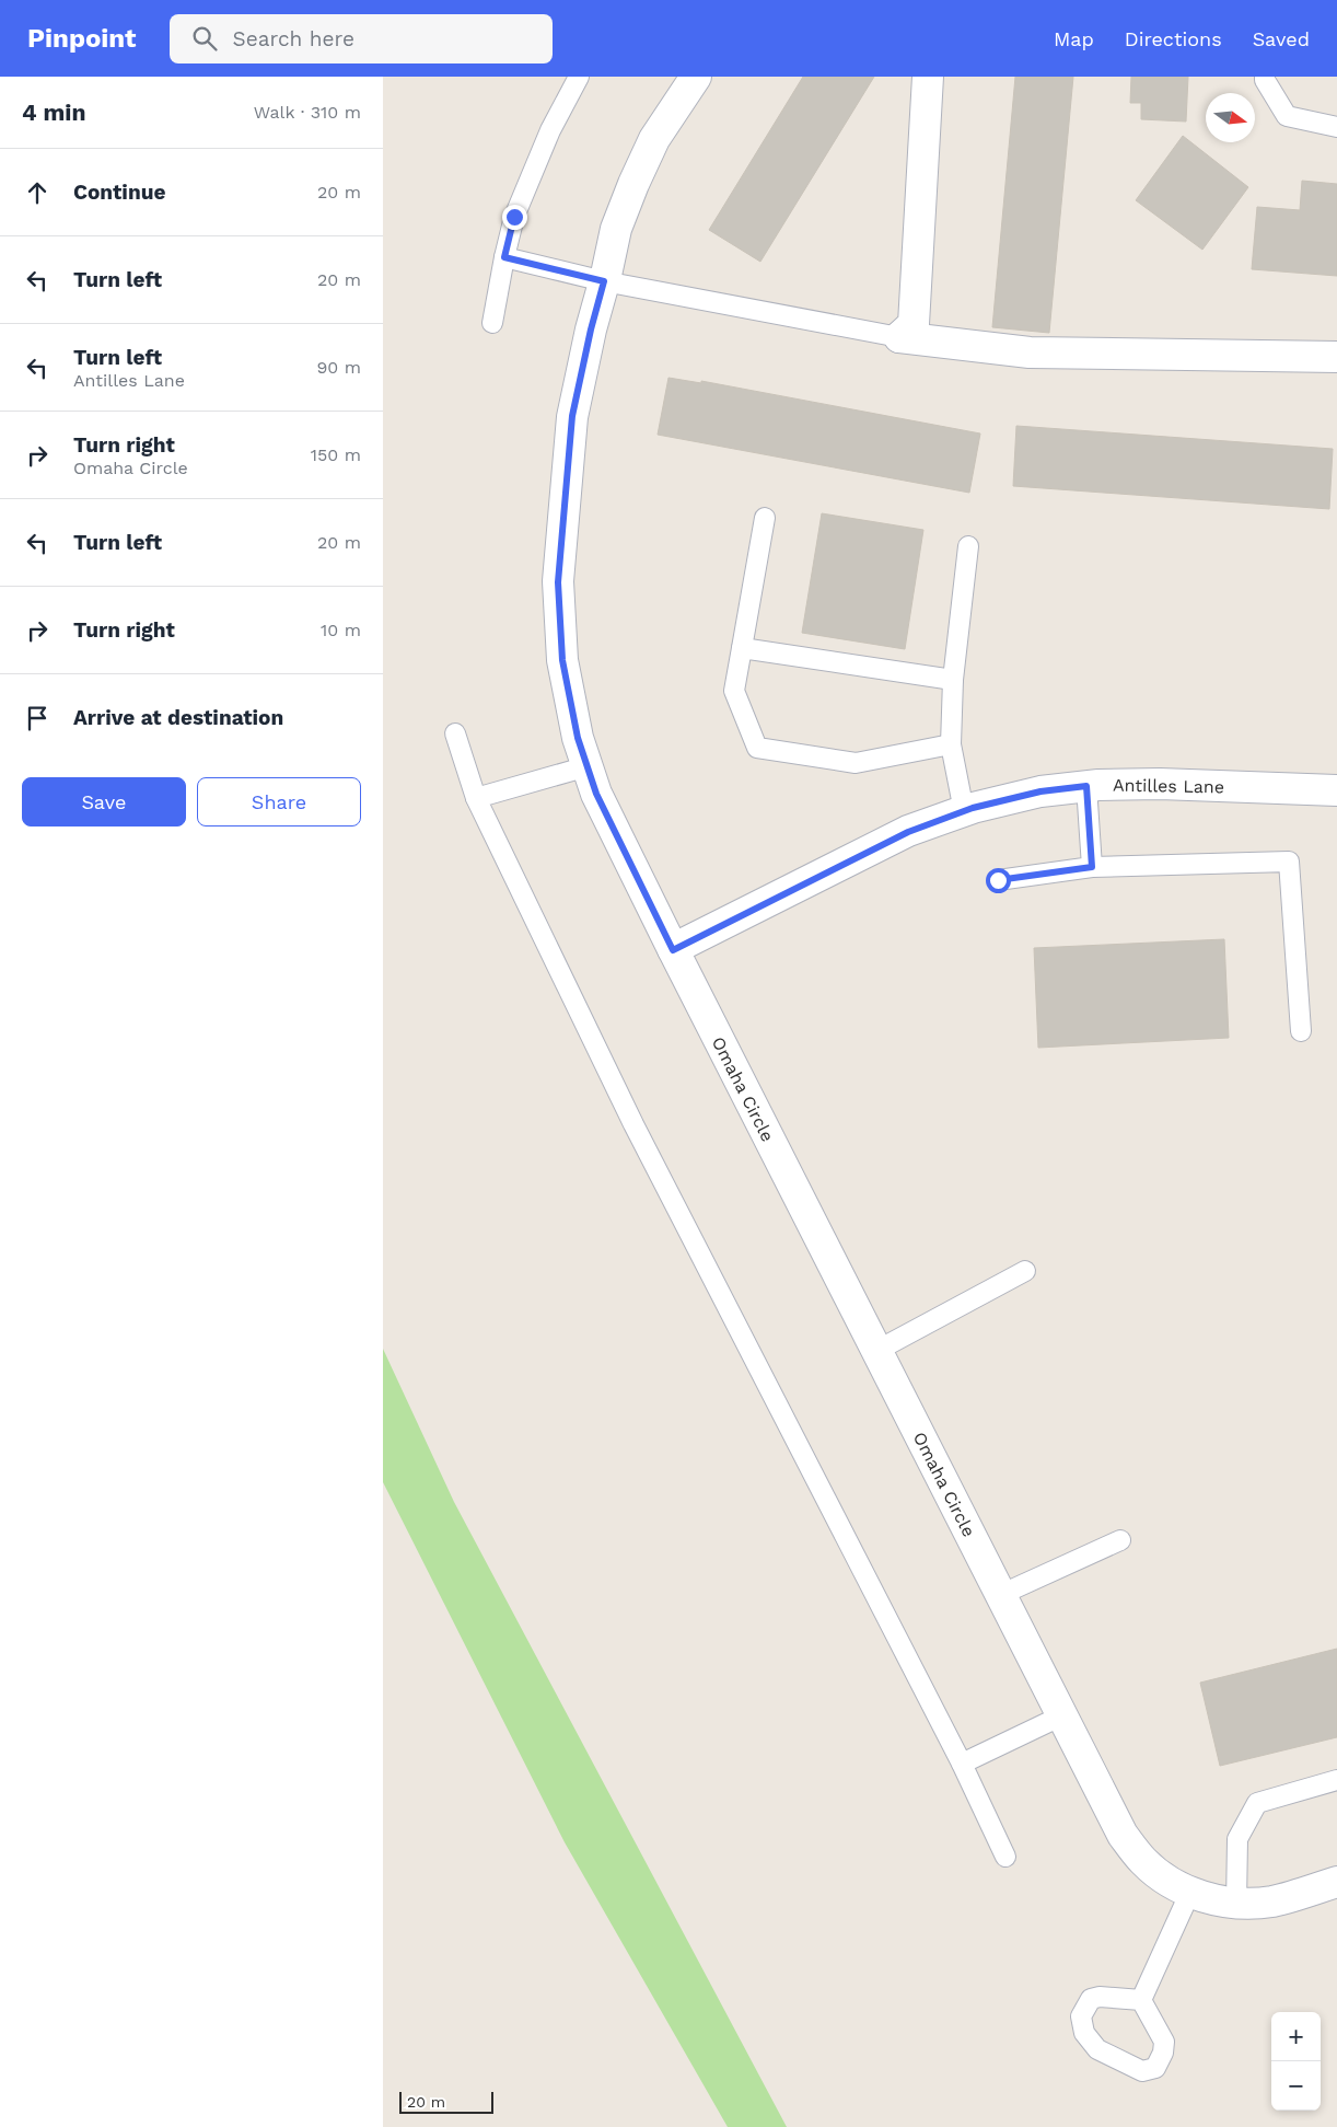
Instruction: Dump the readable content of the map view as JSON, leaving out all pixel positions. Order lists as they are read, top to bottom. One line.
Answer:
{"streets":{"street":["Antilles Lane","Omaha Circle"]},"crossings":[["Antilles Lane","Omaha Circle"]],"scale_bar":"20 m","north":"right","page":{"header":"Pinpoint","search":"Search here","nav":["Map","Directions","Saved"],"heading":["4 min","Walk · 310 m"],"list":[["Continue","20 m"],["Turn left","20 m"],["Turn left","Antilles Lane","90 m"],["Turn right","Omaha Circle","150 m"],["Turn left","20 m"],["Turn right","10 m"],"Arrive at destination"],"buttons":["Save","Share"],"map_buttons":["+","−"],"scale":"20 m"}}
